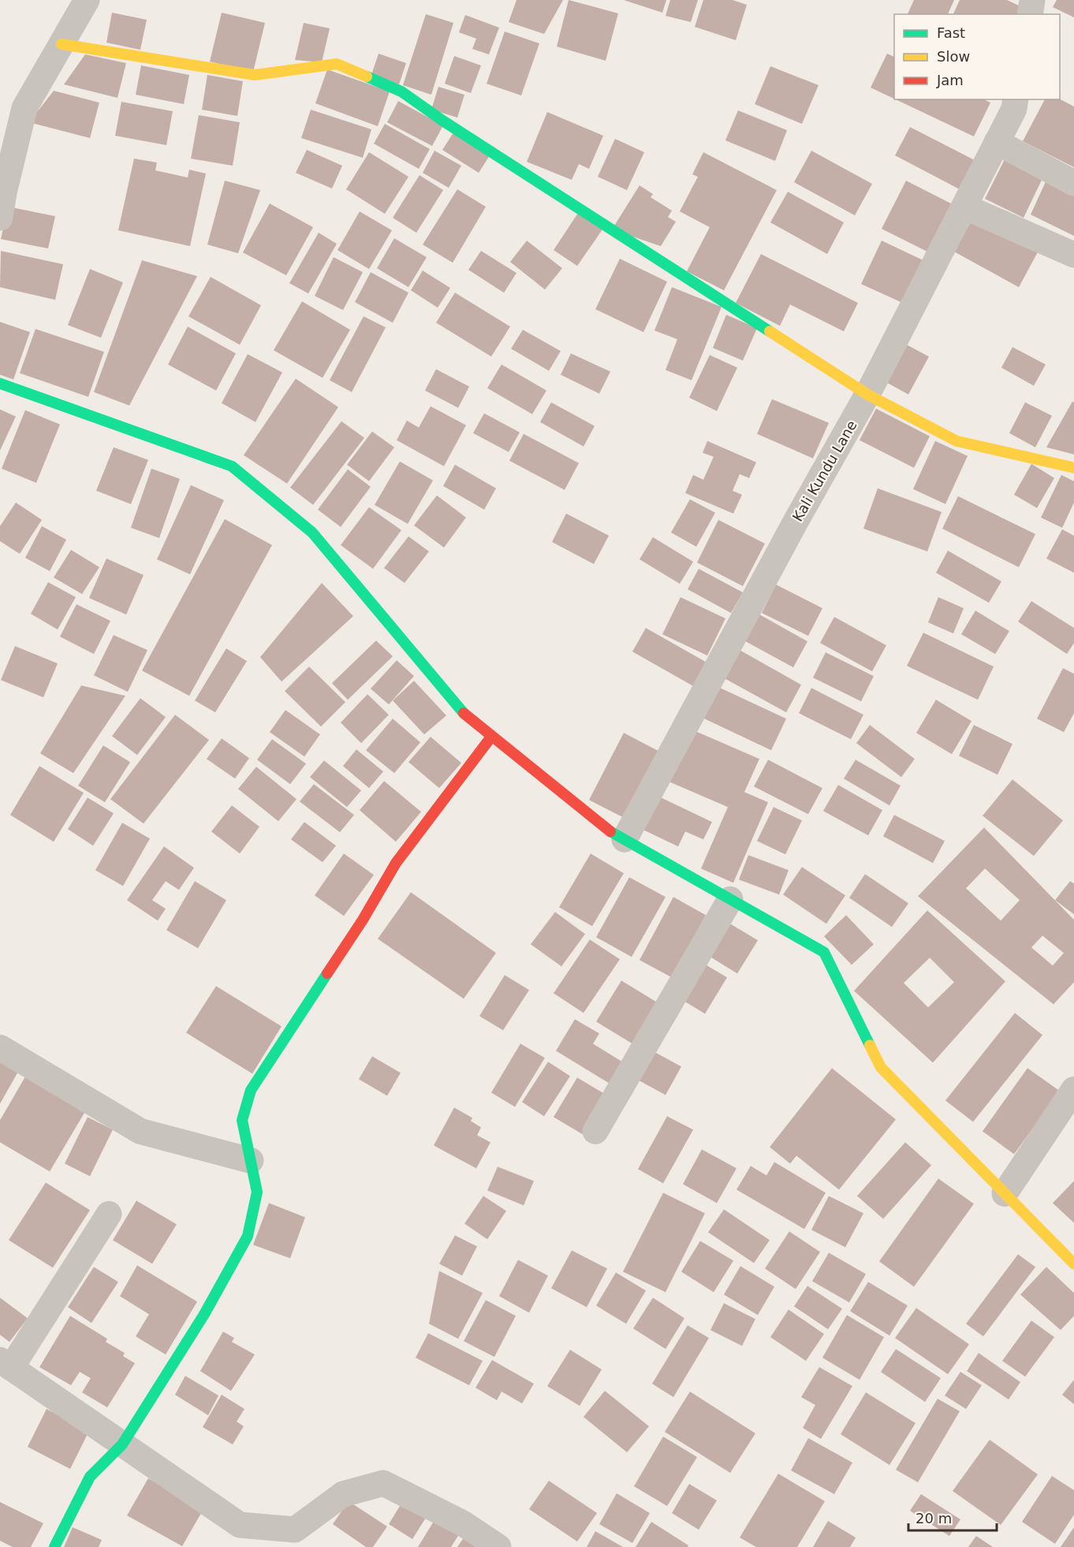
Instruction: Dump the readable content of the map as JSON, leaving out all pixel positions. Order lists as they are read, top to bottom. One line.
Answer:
{"streets":{"street":["Kali Kundu Lane"]},"legend":["Fast","Slow","Jam"],"scale_bar":"20 m"}
